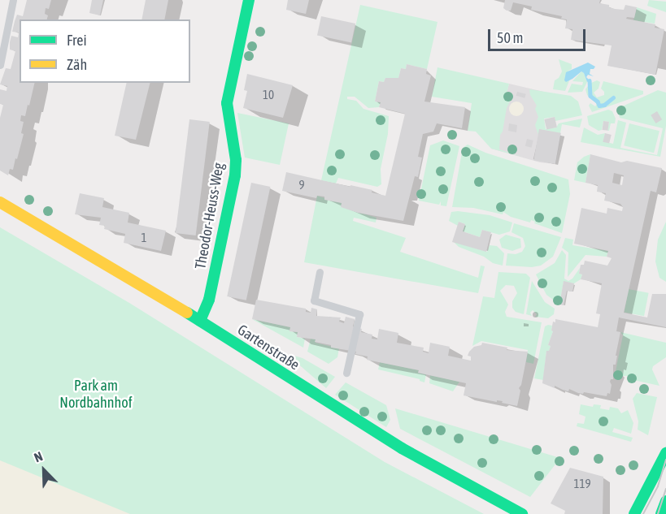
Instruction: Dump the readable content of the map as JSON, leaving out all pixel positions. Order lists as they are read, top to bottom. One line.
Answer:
{"streets":{"street":["Theodor-Heuss-Weg","Gartenstraße"]},"crossings":[["Theodor-Heuss-Weg","Gartenstraße"]],"parks":["Park am Nordbahnhof"],"house_numbers":["10","9","1","119"],"legend":["Frei","Zäh"],"scale_bar":"50 m","north":"top left"}
